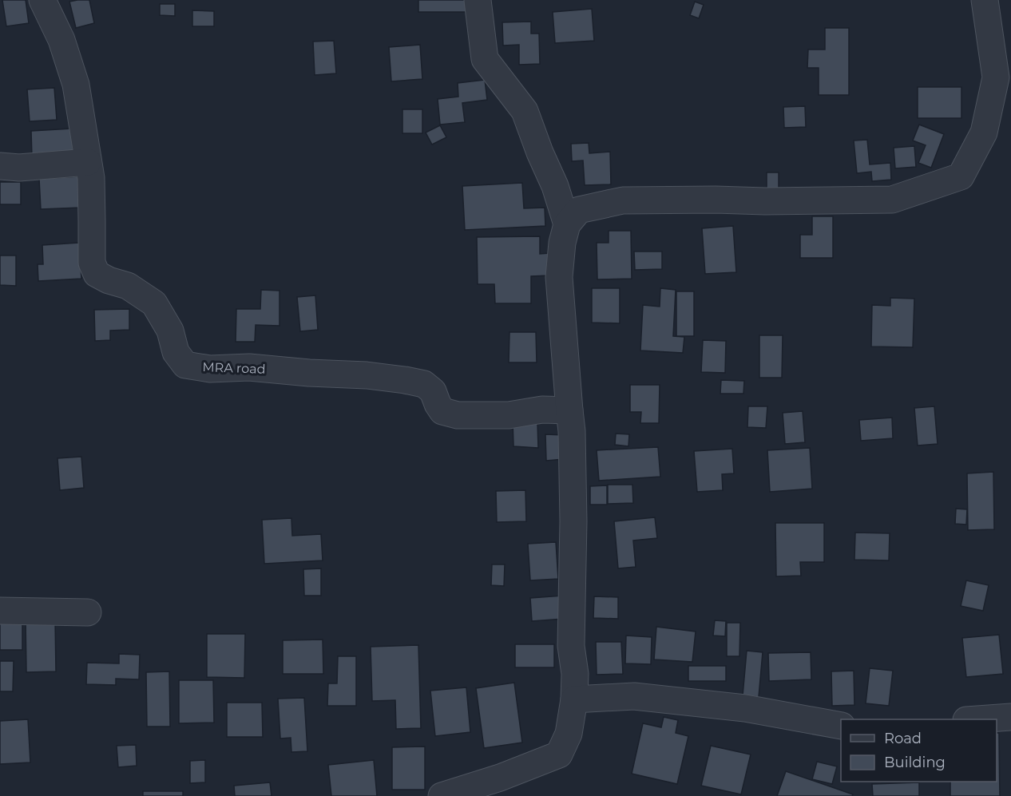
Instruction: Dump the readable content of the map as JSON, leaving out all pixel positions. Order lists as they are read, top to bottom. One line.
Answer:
{"streets":{"street":["MRA road"]},"legend":["Road","Building"]}
